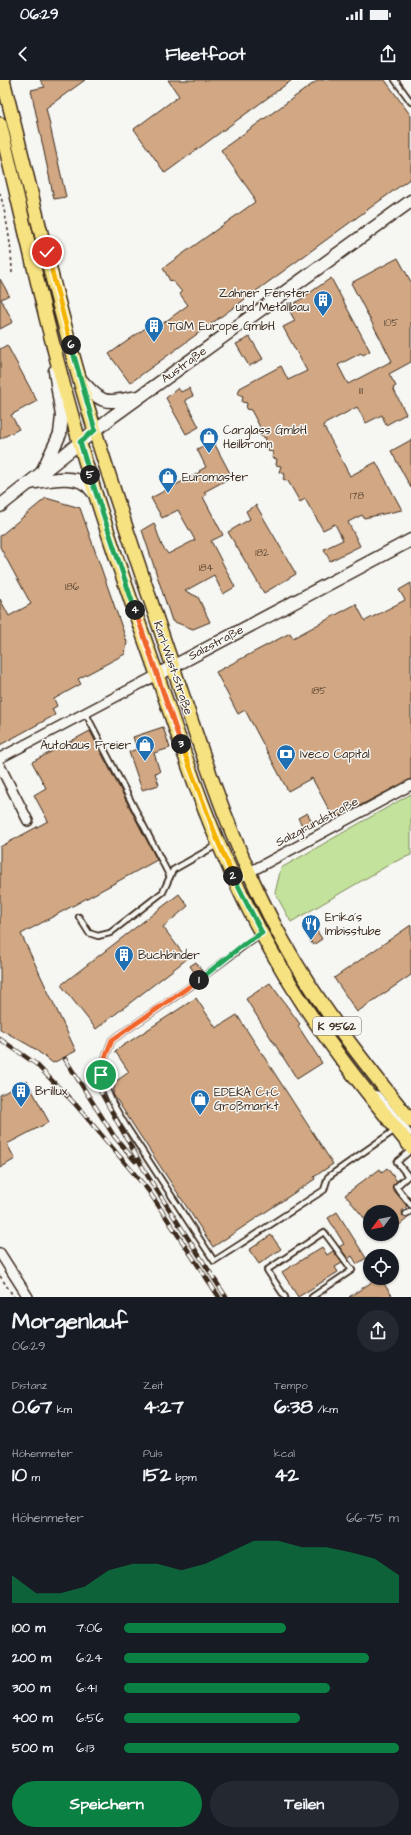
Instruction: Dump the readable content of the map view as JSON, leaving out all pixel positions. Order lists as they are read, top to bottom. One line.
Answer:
{"streets":{"main road":["Austraße","Salzstraße","Karl-Wüst-Straße","K 9562"],"street":["Salzgrundstraße"]},"crossings":[["Austraße","Karl-Wüst-Straße"],["Salzstraße","Karl-Wüst-Straße"],["Karl-Wüst-Straße","Salzgrundstraße"]],"places":{"building":["Zahner Fenster und Metallbau","TQM Europe GmbH","Buchbinder","Brillux"],"shop":["Carglass GmbH Heilbronn","Euromaster","Autohaus Freier","EDEKA C+C Großmarkt"],"bank":["Iveco Capital"],"restaurant":["Erika´s Imbisstube"]},"house_numbers":["105","111","178","182","184","186","185"],"north":"bottom left","page":{"status":"06:29","header":"Fleetfoot","pins":["6","5","4","3","2","1"],"heading":["Morgenlauf","06:29"],"stats":[["Distanz","0.67 km"],["Zeit","4:27"],["Tempo","6:38 /km"],["Höhenmeter","10 m"],["Puls","152 bpm"],["kcal","42"]],"chart":["Höhenmeter","66–75 m"],"list":[{"name":"100 m","note":"7:06"},{"name":"200 m","note":"6:24"},{"name":"300 m","note":"6:41"},{"name":"400 m","note":"6:56"},{"name":"500 m","note":"6:13"}],"buttons":["Speichern","Teilen"]}}
